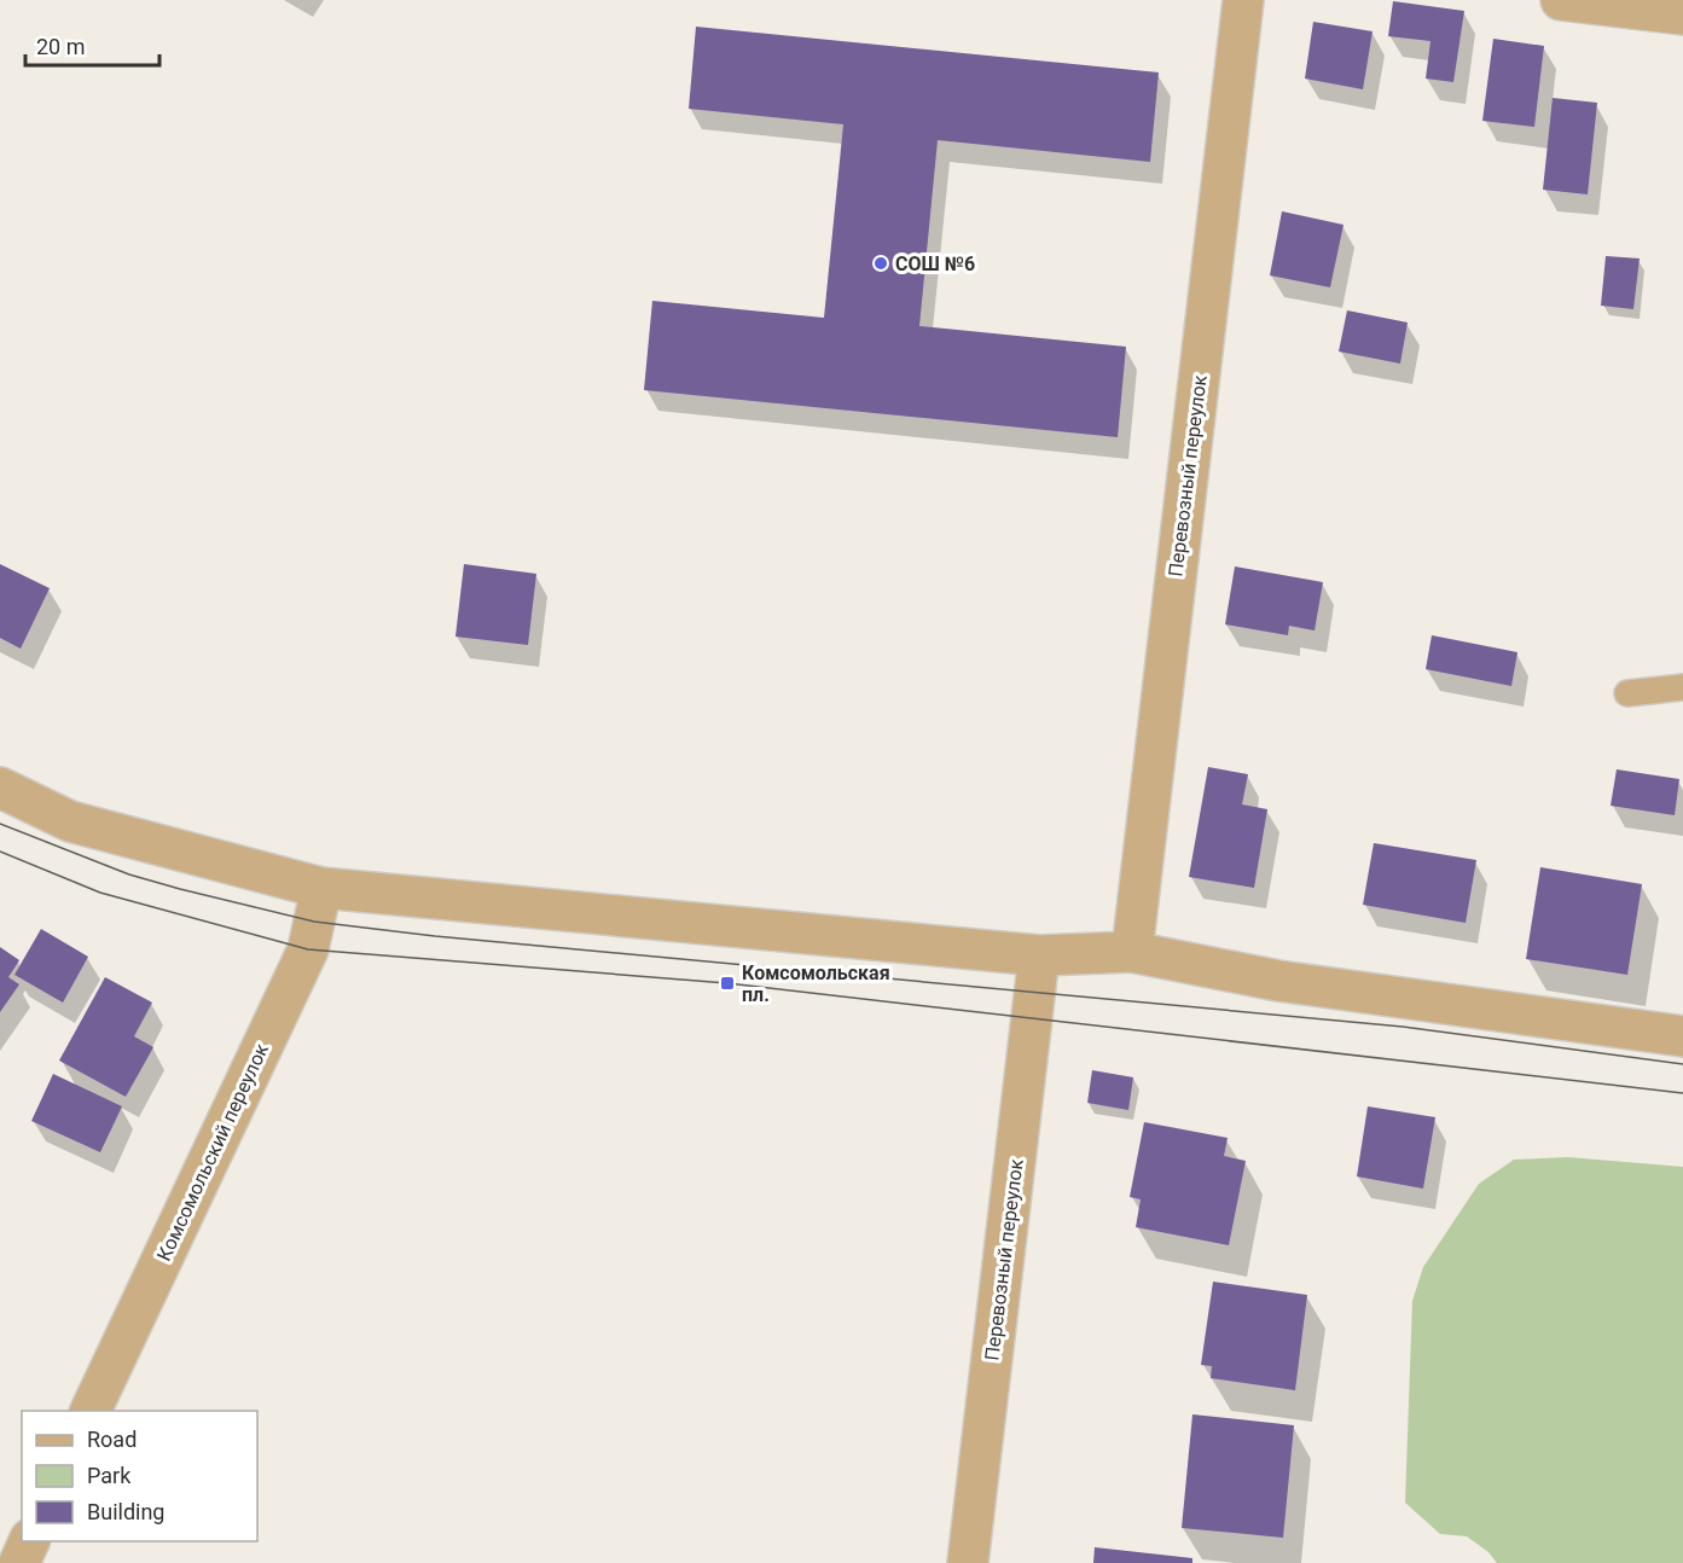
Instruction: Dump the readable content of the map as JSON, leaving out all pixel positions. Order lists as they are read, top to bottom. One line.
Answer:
{"streets":{"street":["Перевозный переулок","Комсомольский переулок"]},"places":{"other":["СОШ №6"],"transit":["Комсомольская пл."]},"legend":["Road","Park","Building"],"scale_bar":"20 m"}
